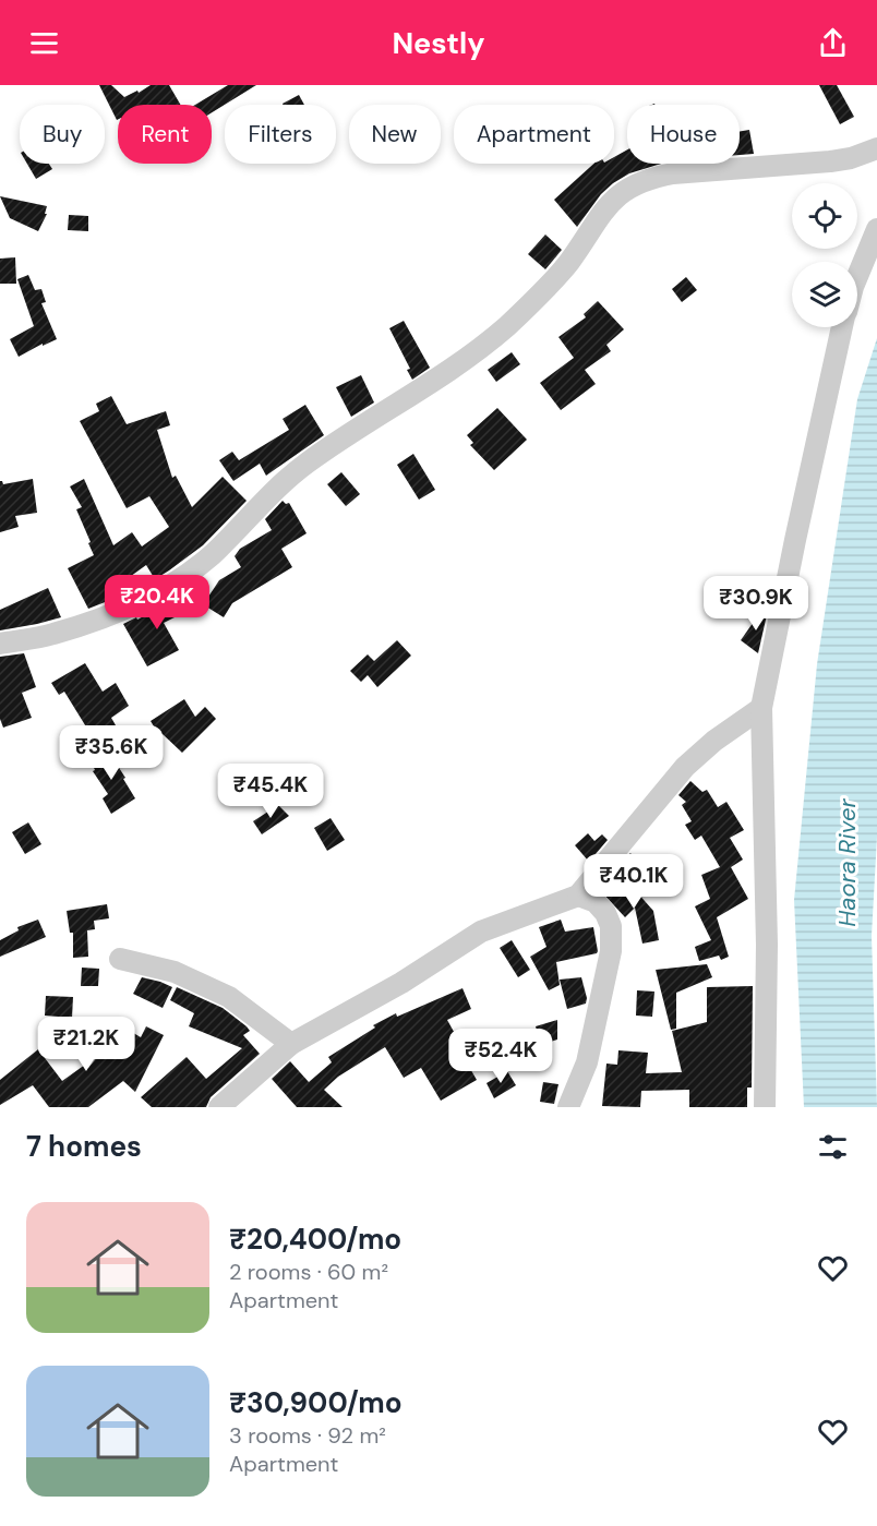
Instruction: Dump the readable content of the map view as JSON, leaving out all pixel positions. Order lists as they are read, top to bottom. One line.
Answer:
{"water":["Haora River"],"page":{"header":"Nestly","chip":["Buy","Rent","Filters","New","Apartment","House"],"price":["₹20.4K","₹30.9K","₹35.6K","₹45.4K","₹40.1K","₹21.2K","₹52.4K"],"heading":"7 homes","list":[{"name":"₹20,400/mo","note":"2 rooms · 60 m² · Apartment"},{"name":"₹30,900/mo","note":"3 rooms · 92 m² · Apartment"}]}}
